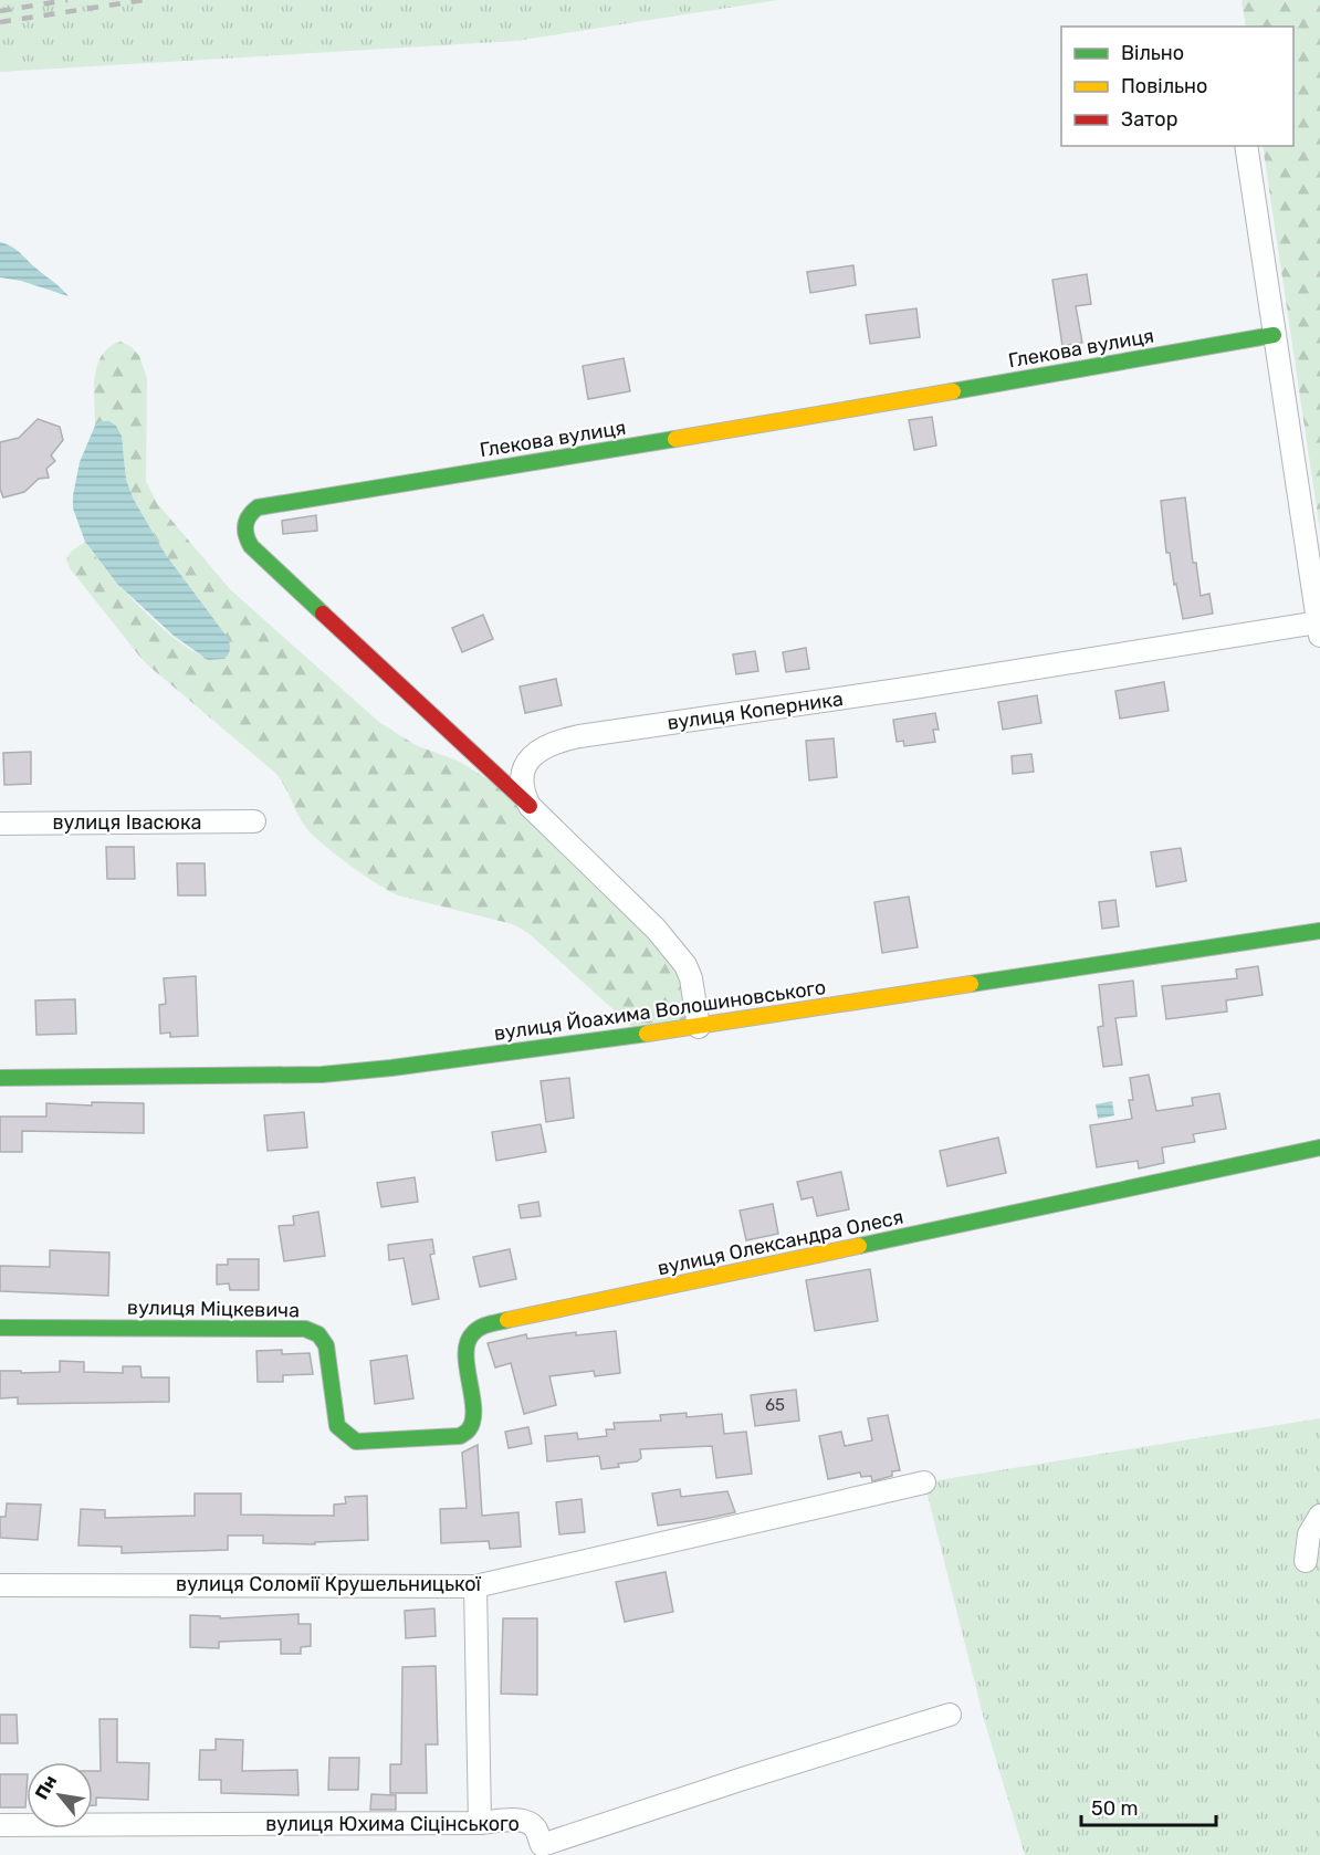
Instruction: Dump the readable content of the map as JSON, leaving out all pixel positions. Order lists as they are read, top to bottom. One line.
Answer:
{"streets":{"street":["Глекова вулиця","вулиця Коперника","вулиця Івасюка","вулиця Йоахима Волошиновського","вулиця Олександра Олеся","вулиця Міцкевича","вулиця Соломії Крушельницької","вулиця Юхима Сіцінського"]},"crossings":[["Глекова вулиця","вулиця Коперника"],["вулиця Олександра Олеся","вулиця Міцкевича"]],"house_numbers":["65"],"legend":["Вільно","Повільно","Затор"],"scale_bar":"50 m","north":"top left"}
